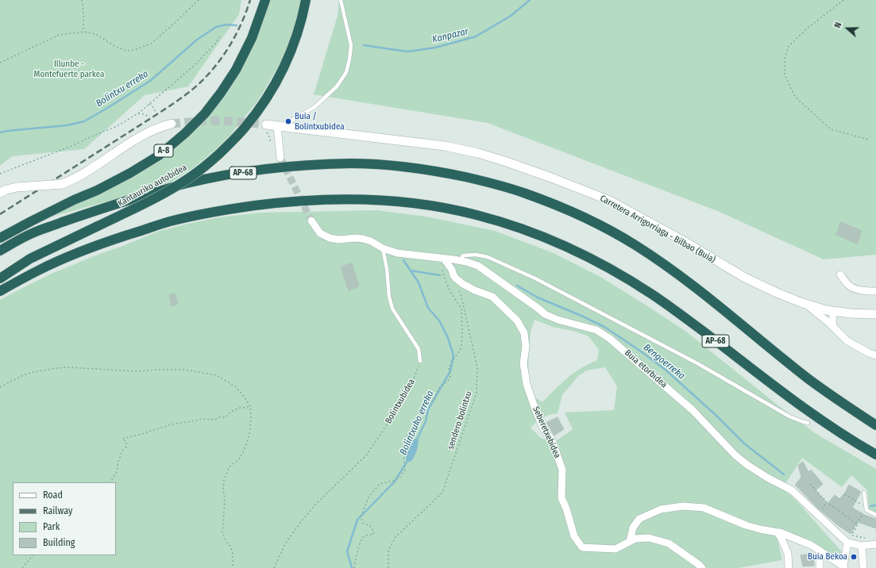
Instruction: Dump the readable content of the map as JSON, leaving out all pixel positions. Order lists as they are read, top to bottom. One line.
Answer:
{"streets":{"highway":["A-8","AP-68","Kantauriko autobidea"],"street":["Carretera Arrigorriaga - Bilbao (Buia)","Buia etorbidea","Seberetxebidea"],"path":["Bolintxubidea","sendero bolintxu"]},"crossings":[["Buia etorbidea","Seberetxebidea"]],"water":["Kanpazar","Bolintxu erreka","Bengoerreka","Bolintxuko erreka"],"parks":["Illunbe - Montefuerte parkea"],"places":["Buia / Bolintxubidea","Buia Bekoa"],"legend":["Road","Railway","Park","Building"],"north":"left"}
